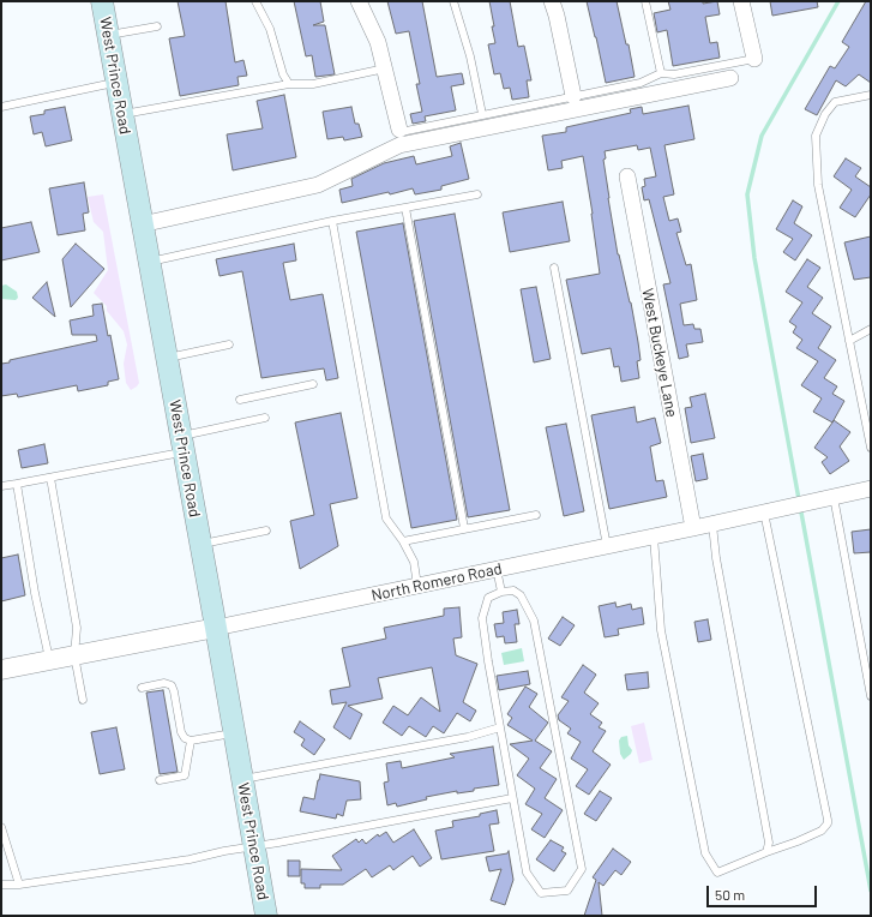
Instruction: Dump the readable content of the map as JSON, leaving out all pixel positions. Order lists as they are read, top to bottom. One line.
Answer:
{"streets":{"main road":["West Prince Road"],"street":["West Buckeye Lane","North Romero Road"]},"crossings":[["West Prince Road","North Romero Road"],["West Buckeye Lane","North Romero Road"]],"scale_bar":"50 m"}
